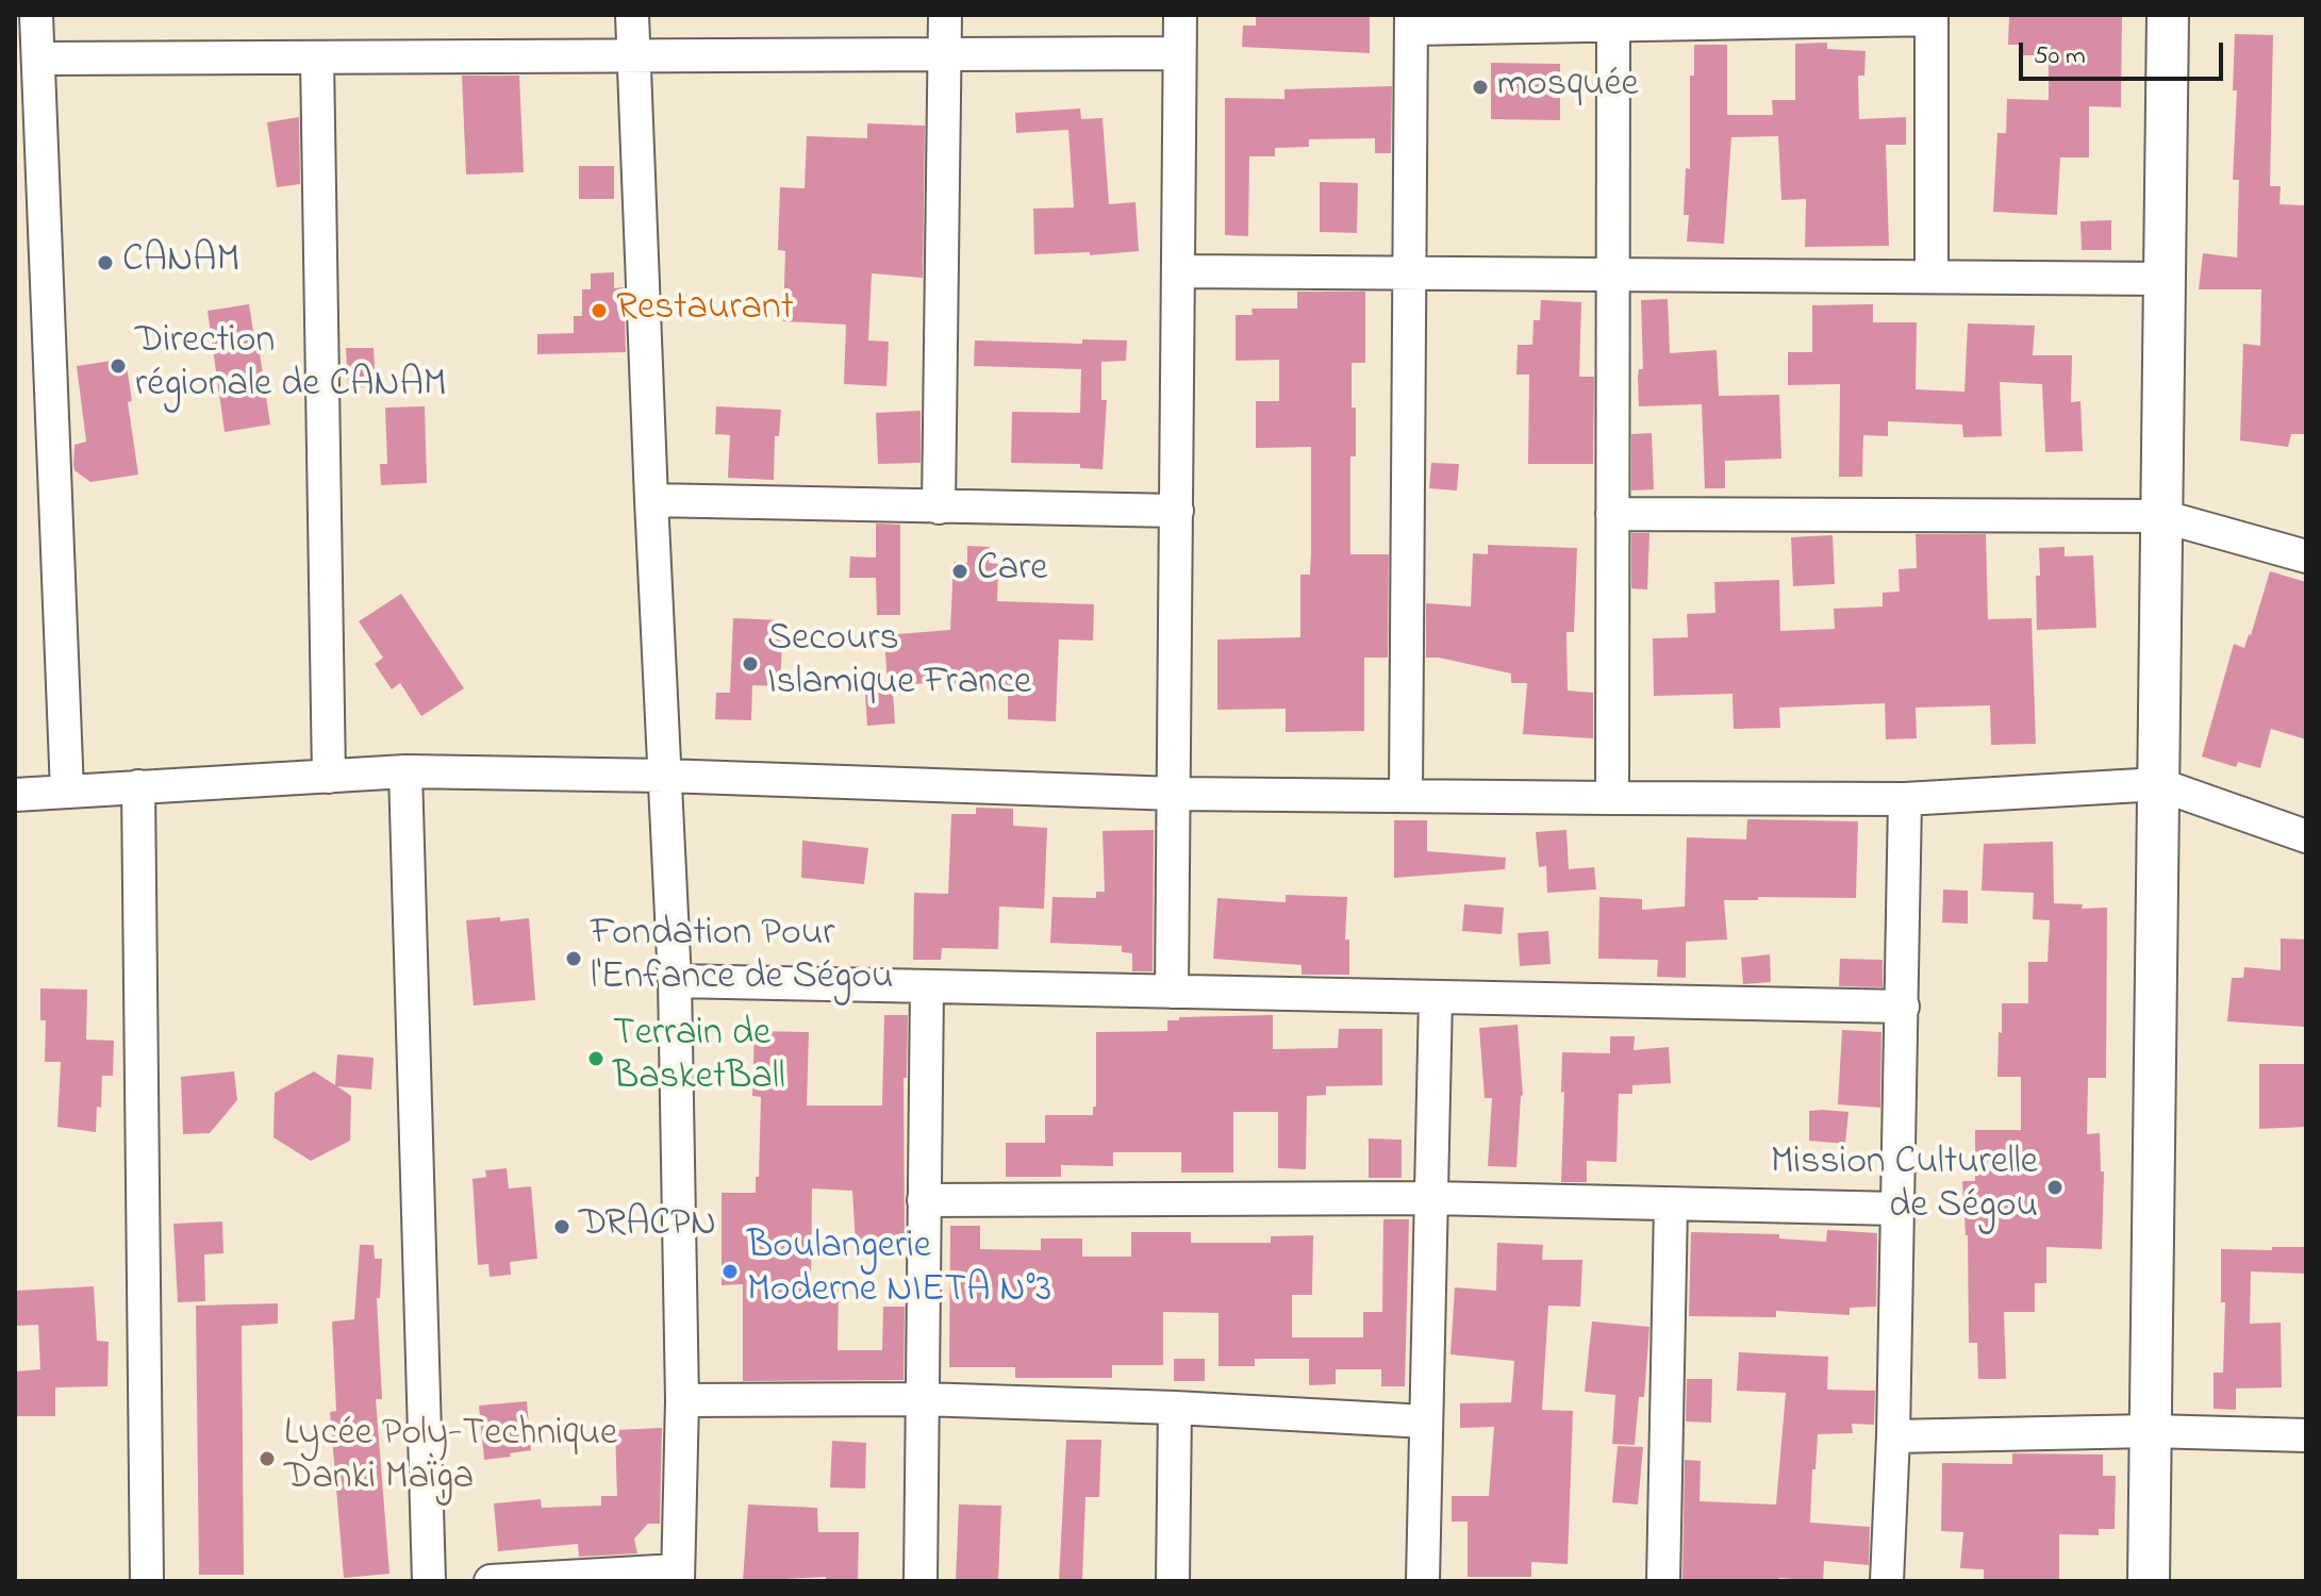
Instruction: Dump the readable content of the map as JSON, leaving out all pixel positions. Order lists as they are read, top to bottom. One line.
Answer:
{"places":["mosquée","CANAM","Restaurant","Direction régionale de CANAM","Care","Secours Islamique France","Fondation Pour l'Enfance de Ségou","Terrain de BasketBall","Mission Culturelle de Ségou","DRACPN","Boulangerie Moderne NIETA N°3","Lycée Poly-Technique Danki Maïga"],"scale_bar":"50 m"}
